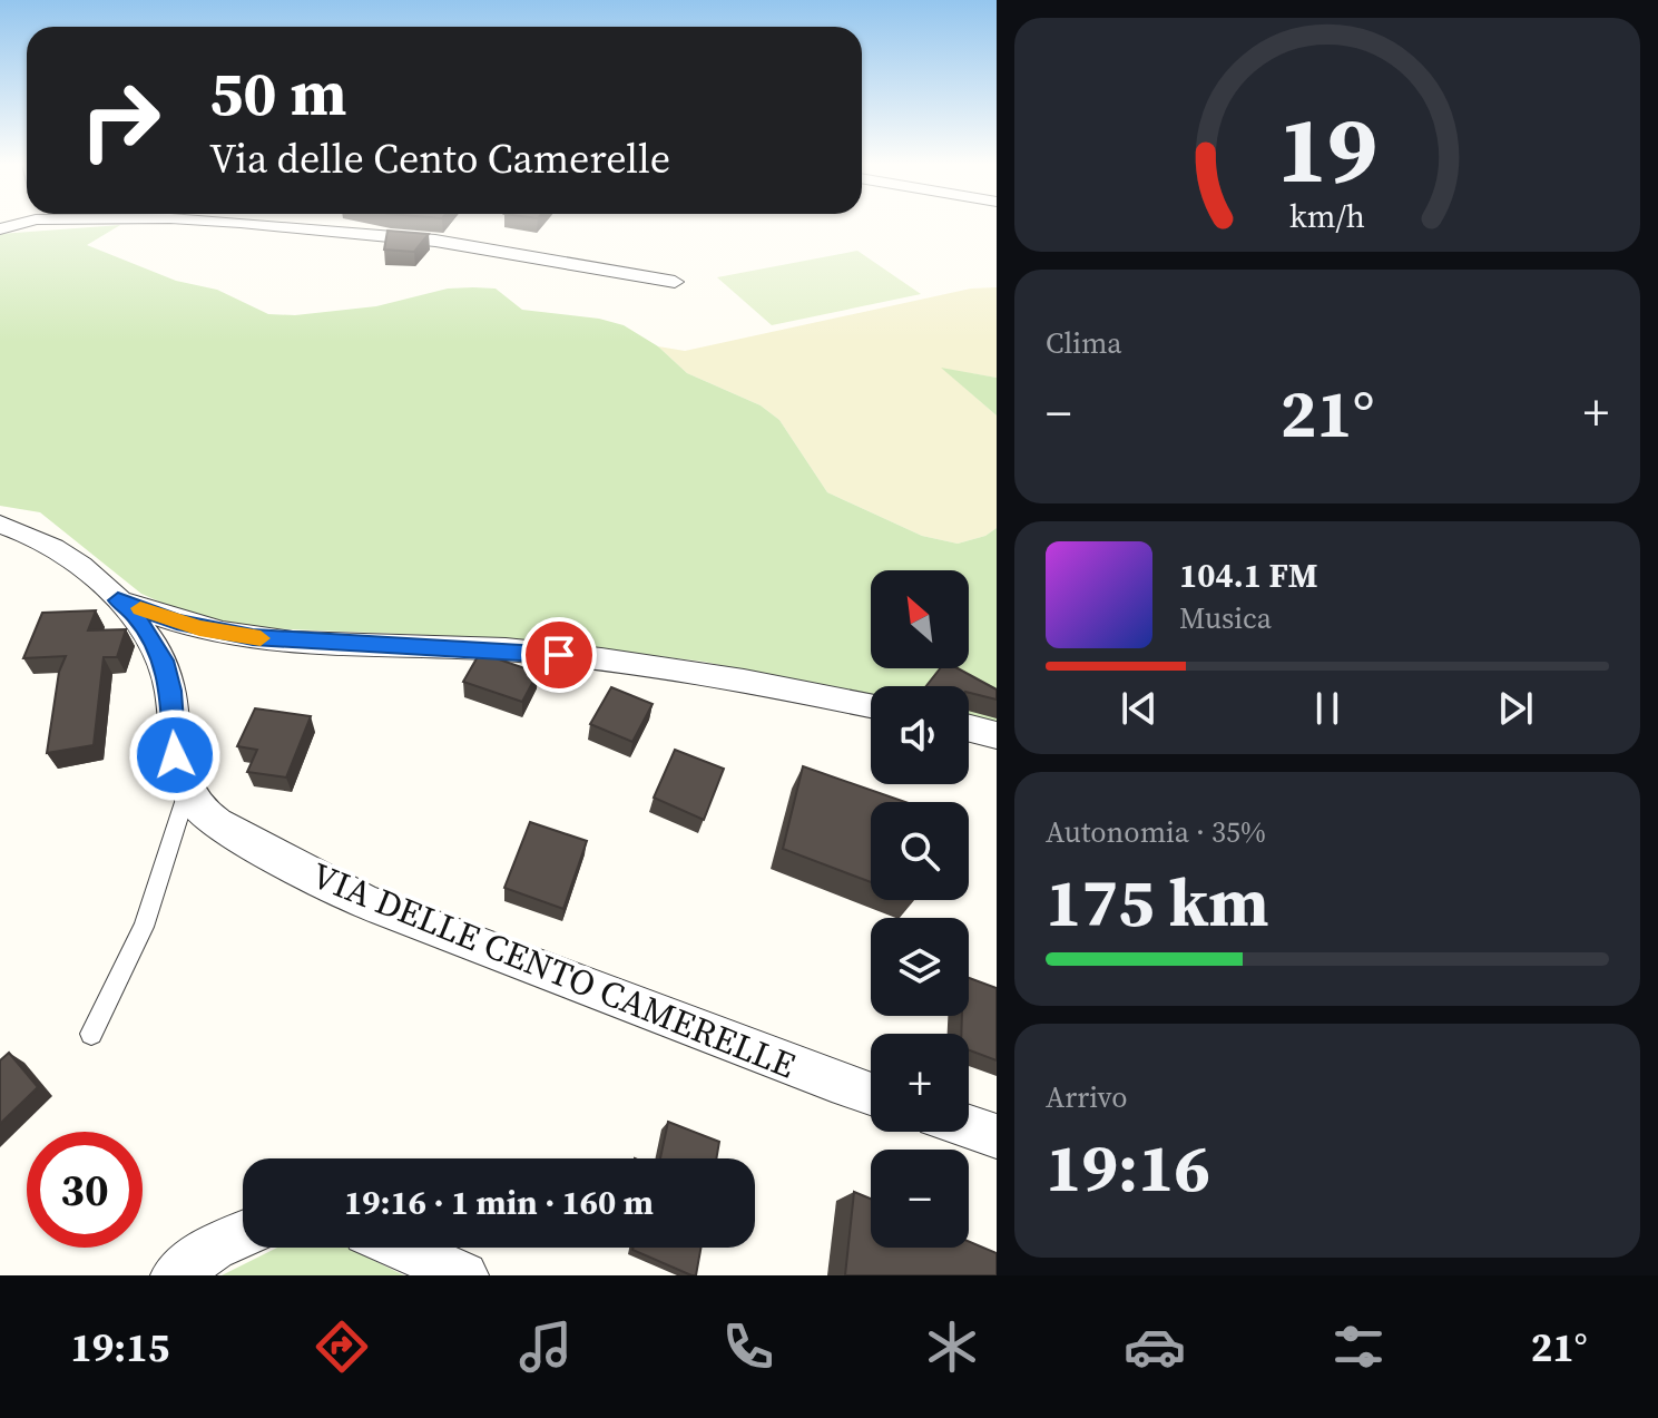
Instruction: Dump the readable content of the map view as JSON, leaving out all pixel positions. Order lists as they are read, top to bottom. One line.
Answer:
{"streets":{"street":["VIA DELLE CENTO CAMERELLE"]},"north":"top left","page":{"turn":["50 m","Via delle Cento Camerelle"],"tile":["Clima",["Autonomia · 35%","175 km"],["Arrivo","19:16"]],"heat":["−","21°","+"],"song":["104.1 FM","Musica"],"map_buttons":["+","−"],"limit":"30","trip":"19:16 · 1 min · 160 m","tabs":["19:15","21°"],"gauge":["19","km/h"]}}
